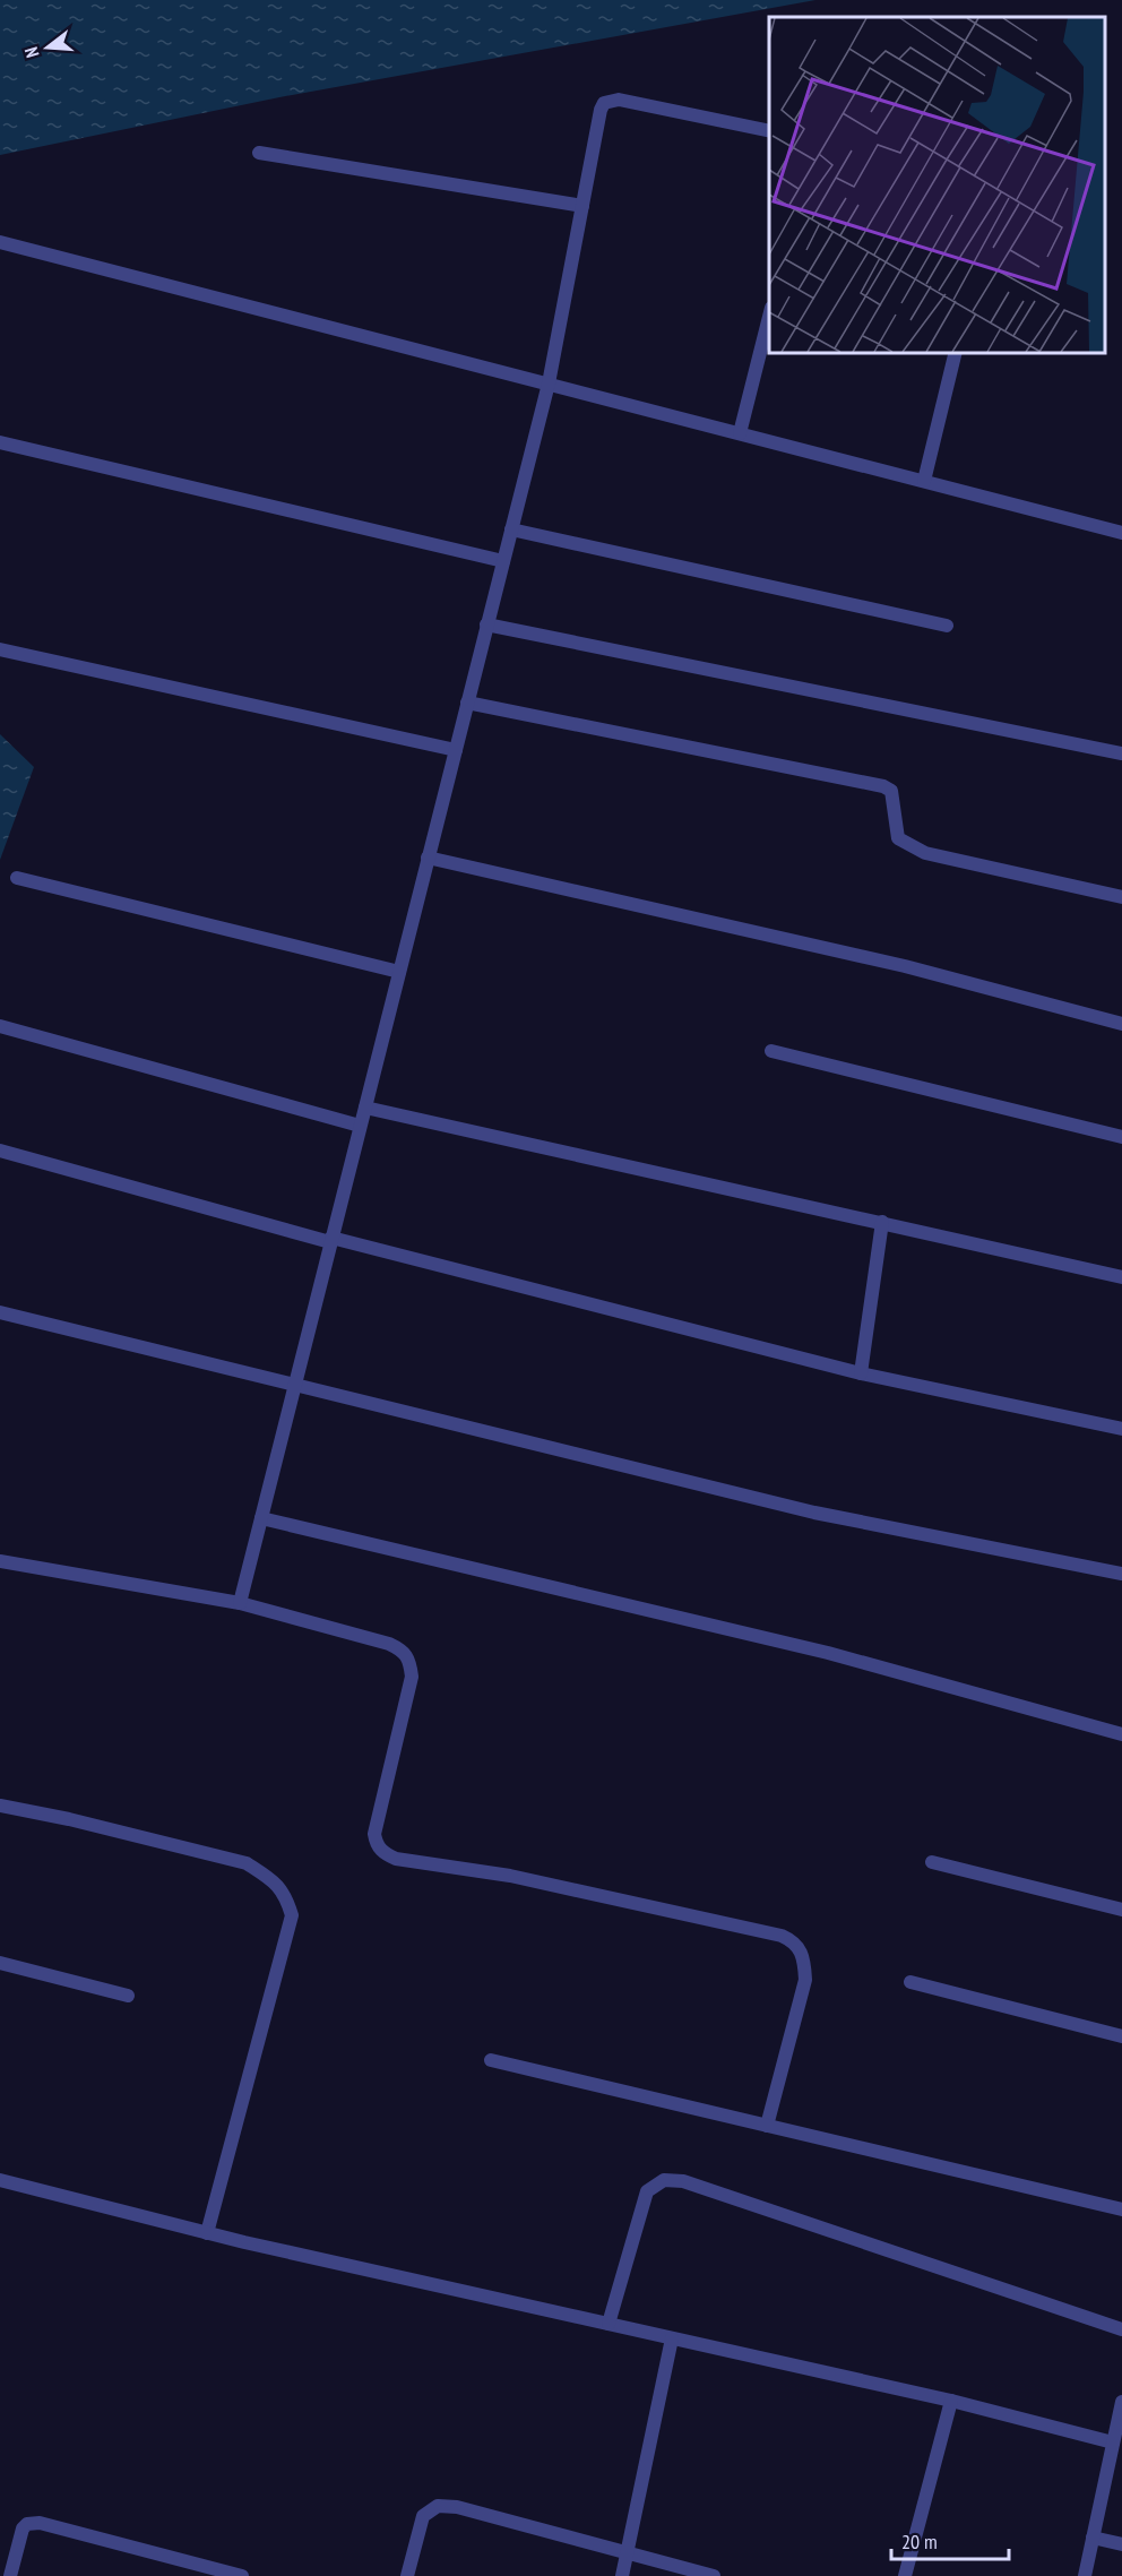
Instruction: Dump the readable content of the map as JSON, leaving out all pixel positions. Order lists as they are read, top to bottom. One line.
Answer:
{"scale_bar":"20 m","north":"left"}
